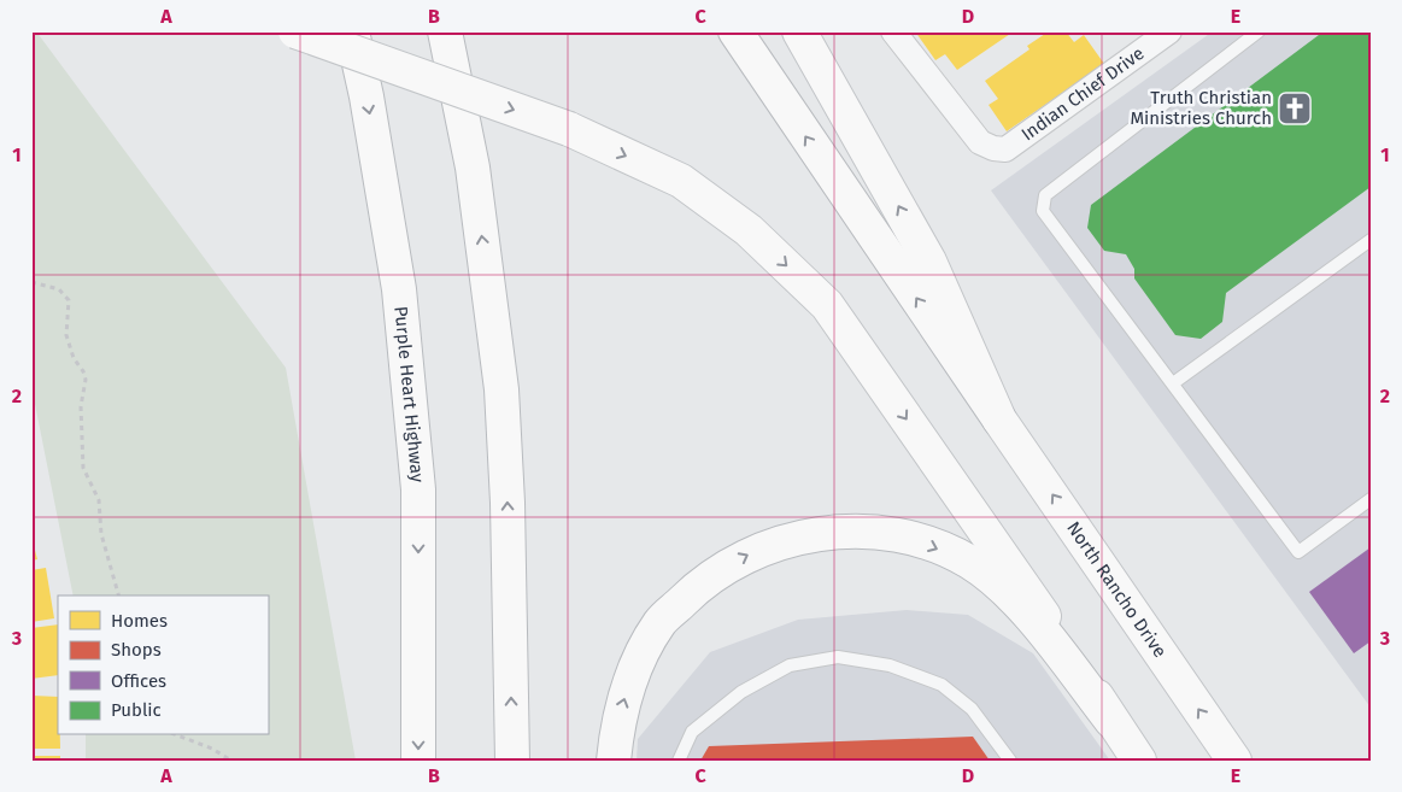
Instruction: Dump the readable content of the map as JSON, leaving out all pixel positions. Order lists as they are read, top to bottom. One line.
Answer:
{"streets":{"main road":["Purple Heart Highway","North Rancho Drive"],"street":["Indian Chief Drive"]},"places":{"church":["Truth Christian Ministries Church"]},"legend":["Homes","Shops","Offices","Public"],"grid":{"columns":["A","B","C","D","E"],"rows":["1","2","3"]}}
